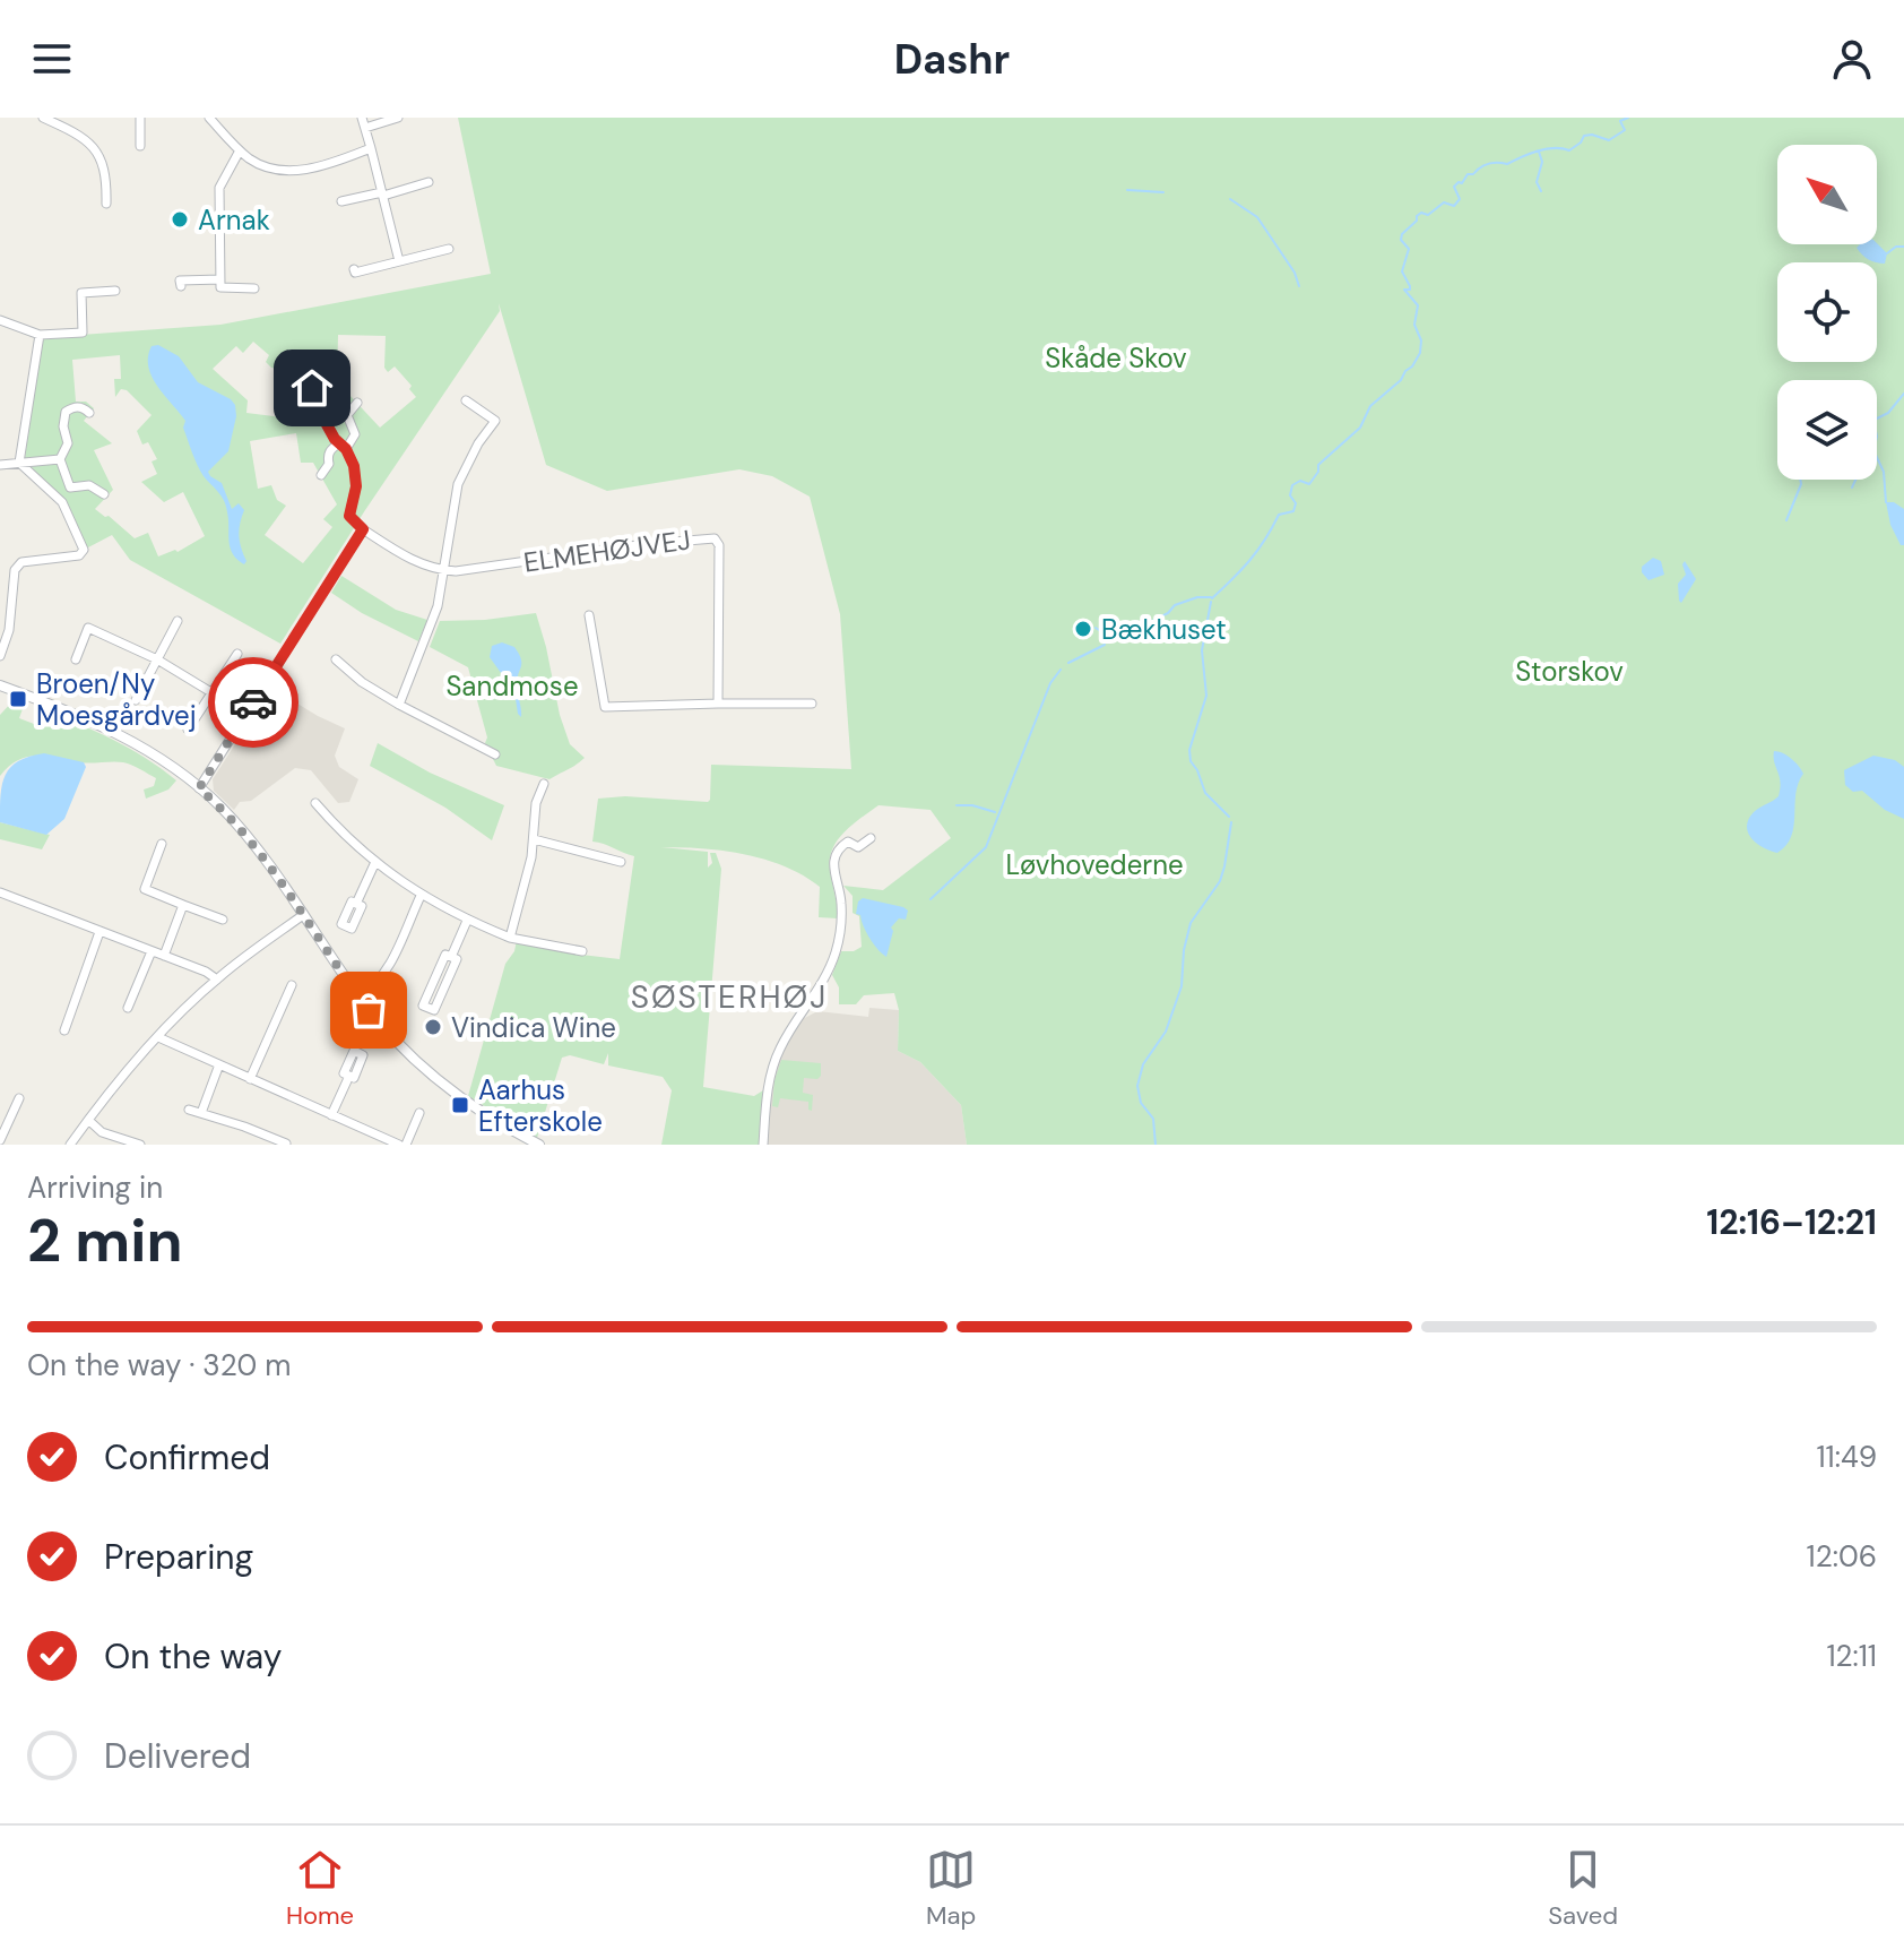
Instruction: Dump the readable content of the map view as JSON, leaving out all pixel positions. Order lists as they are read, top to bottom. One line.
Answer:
{"streets":{"street":["ELMEHØJVEJ"]},"districts":["SØSTERHØJ"],"parks":["Skåde Skov","Storskov","Sandmose","Løvhovederne"],"places":{"other":["Arnak","Bækhuset","Vindica Wine"],"transit":["Broen/Ny Moesgårdvej","Aarhus Efterskole"]},"north":"top left","page":{"header":"Dashr","heading":["2 min","Arriving in","12:16–12:21"],"bar":"On the way · 320 m","list":[["Confirmed","11:49"],["Preparing","12:06"],["On the way","12:11"],"Delivered"],"tabs":["Home","Map","Saved"]}}
